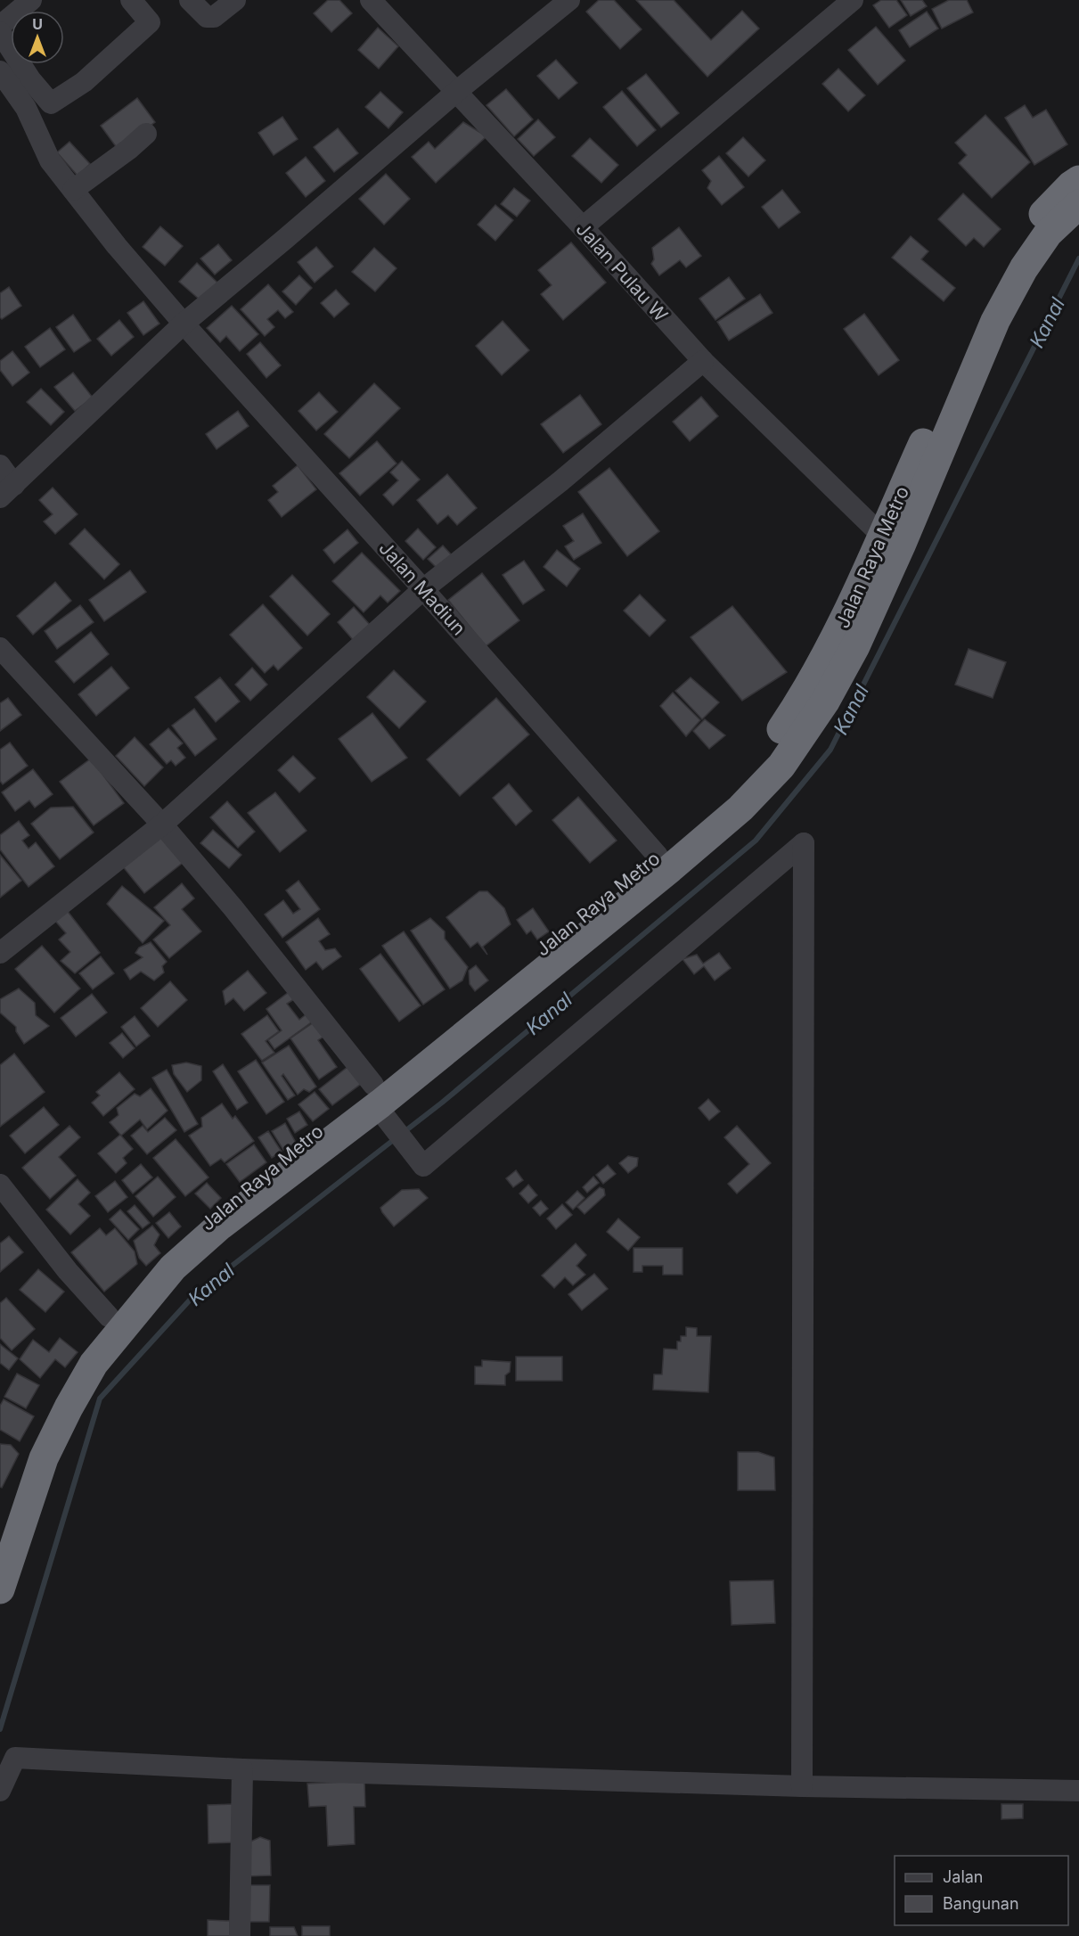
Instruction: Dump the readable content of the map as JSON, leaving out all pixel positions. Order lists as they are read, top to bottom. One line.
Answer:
{"streets":{"highway":["Jalan Raya Metro"],"street":["Jalan Pulau W","Jalan Madiun"]},"crossings":[["Jalan Pulau W","Jalan Raya Metro"],["Jalan Raya Metro","Jalan Madiun"]],"water":["Kanal"],"legend":["Jalan","Bangunan"],"north":"top"}
